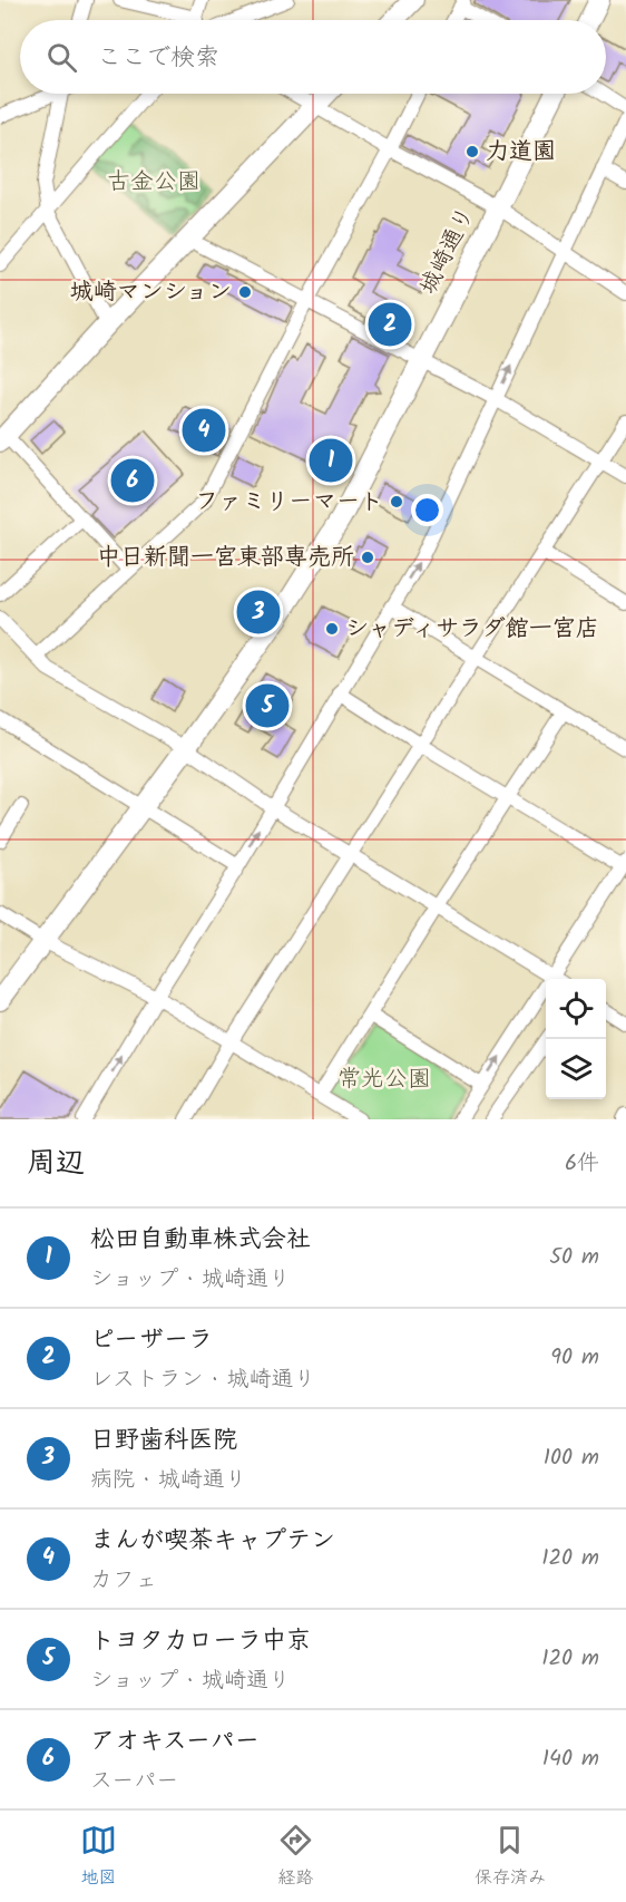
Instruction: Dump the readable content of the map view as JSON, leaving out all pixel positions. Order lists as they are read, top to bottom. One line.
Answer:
{"streets":{"street":["城崎通り"]},"parks":["古金公園","常光公園"],"places":["力道園","城崎マンション","ファミリーマート","中日新聞一宮東部専売所","シャディサラダ館一宮店"],"page":{"search":"ここで検索","pins":["2","4","1","6","3","5"],"heading":["周辺","6件"],"list":[{"mark":"1","name":"松田自動車株式会社","note":"ショップ · 城崎通り","value":"50 m"},{"mark":"2","name":"ピーザーラ","note":"レストラン · 城崎通り","value":"90 m"},{"mark":"3","name":"日野歯科医院","note":"病院 · 城崎通り","value":"100 m"},{"mark":"4","name":"まんが喫茶キャプテン","note":"カフェ","value":"120 m"},{"mark":"5","name":"トヨタカローラ中京","note":"ショップ · 城崎通り","value":"120 m"},{"mark":"6","name":"アオキスーパー","note":"スーパー","value":"140 m"}],"nav":["地図","経路","保存済み"]}}
